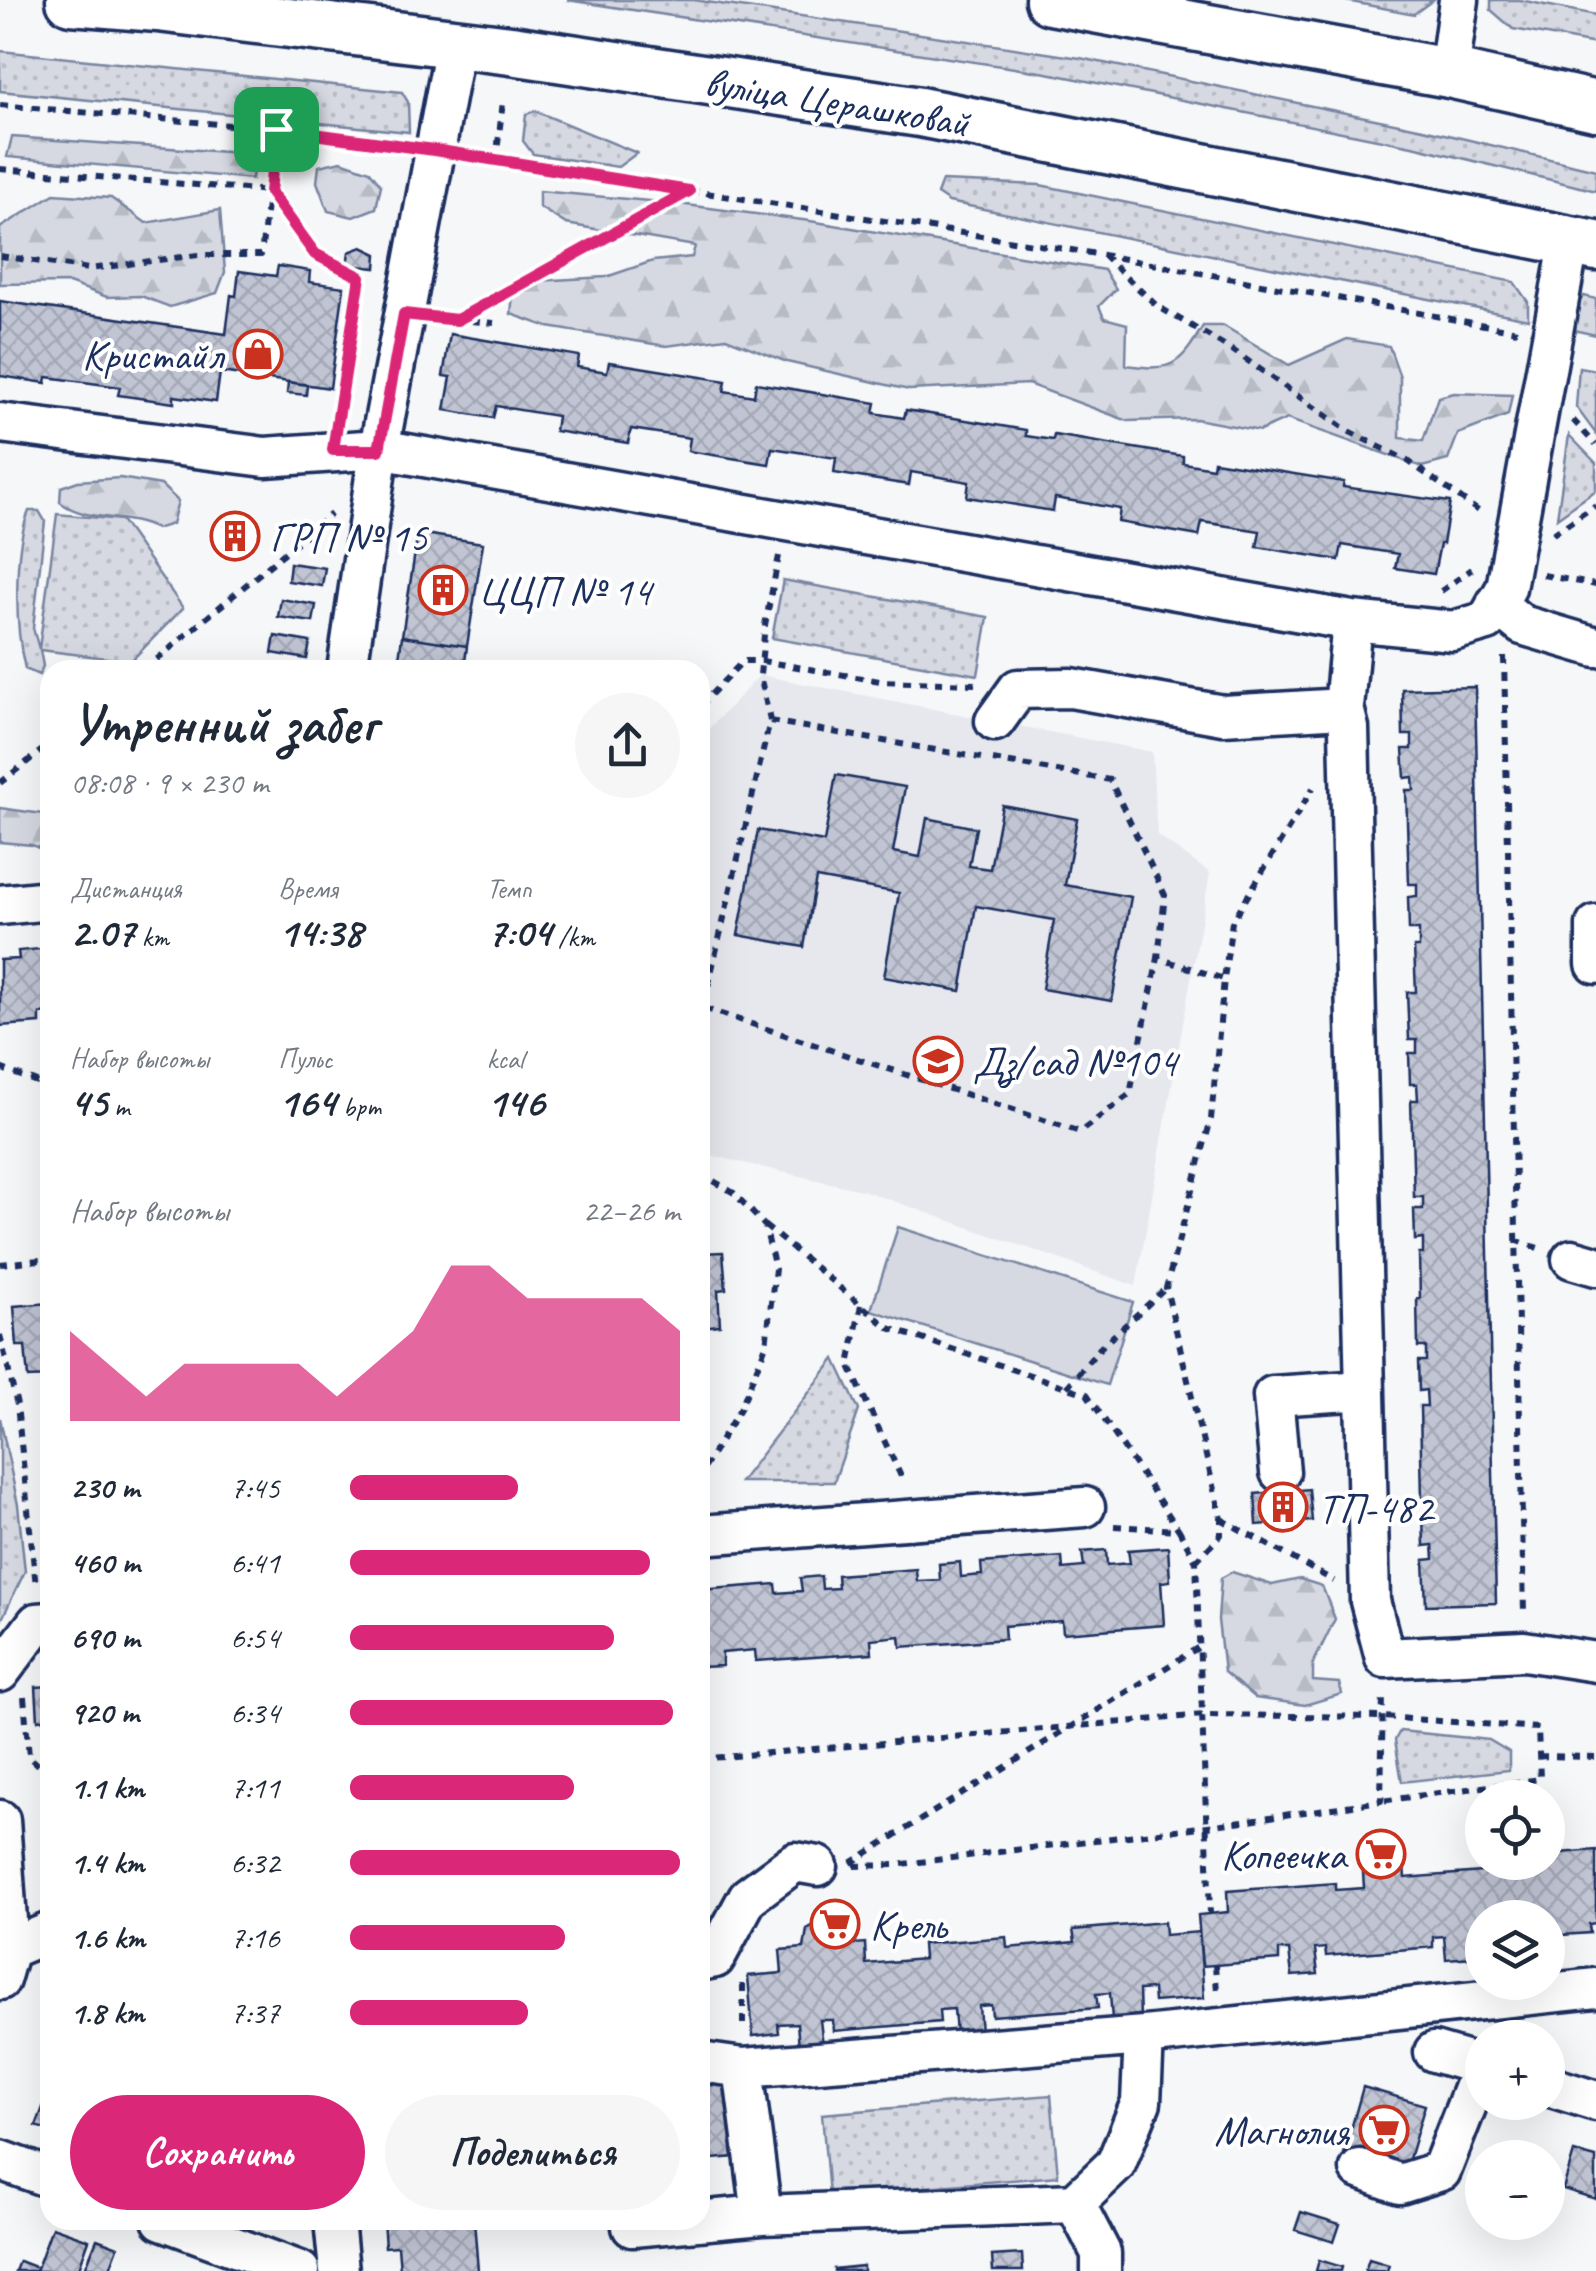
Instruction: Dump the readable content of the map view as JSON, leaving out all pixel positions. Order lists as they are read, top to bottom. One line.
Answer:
{"streets":{"main road":["вуліца Церашковай"]},"places":{"shop":["Кристайл"],"building":["ГРП № 15","ЦЦП № 14","ТП-482"],"school or university":["Дз/сад №104"],"supermarket":["Копеечка","Крель","Магнолия"]},"page":{"heading":["Утренний забег","08:08 · 9 × 230 m"],"stats":[["Дистанция","2.07 km"],["Время","14:38"],["Темп","7:04 /km"],["Набор высоты","45 m"],["Пульс","164 bpm"],["kcal","146"]],"chart":["Набор высоты","22–26 m"],"list":[{"name":"230 m","note":"7:45"},{"name":"460 m","note":"6:41"},{"name":"690 m","note":"6:54"},{"name":"920 m","note":"6:34"},{"name":"1.1 km","note":"7:11"},{"name":"1.4 km","note":"6:32"},{"name":"1.6 km","note":"7:16"},{"name":"1.8 km","note":"7:37"}],"map_buttons":["+","−"],"buttons":["Сохранить","Поделиться"]}}
